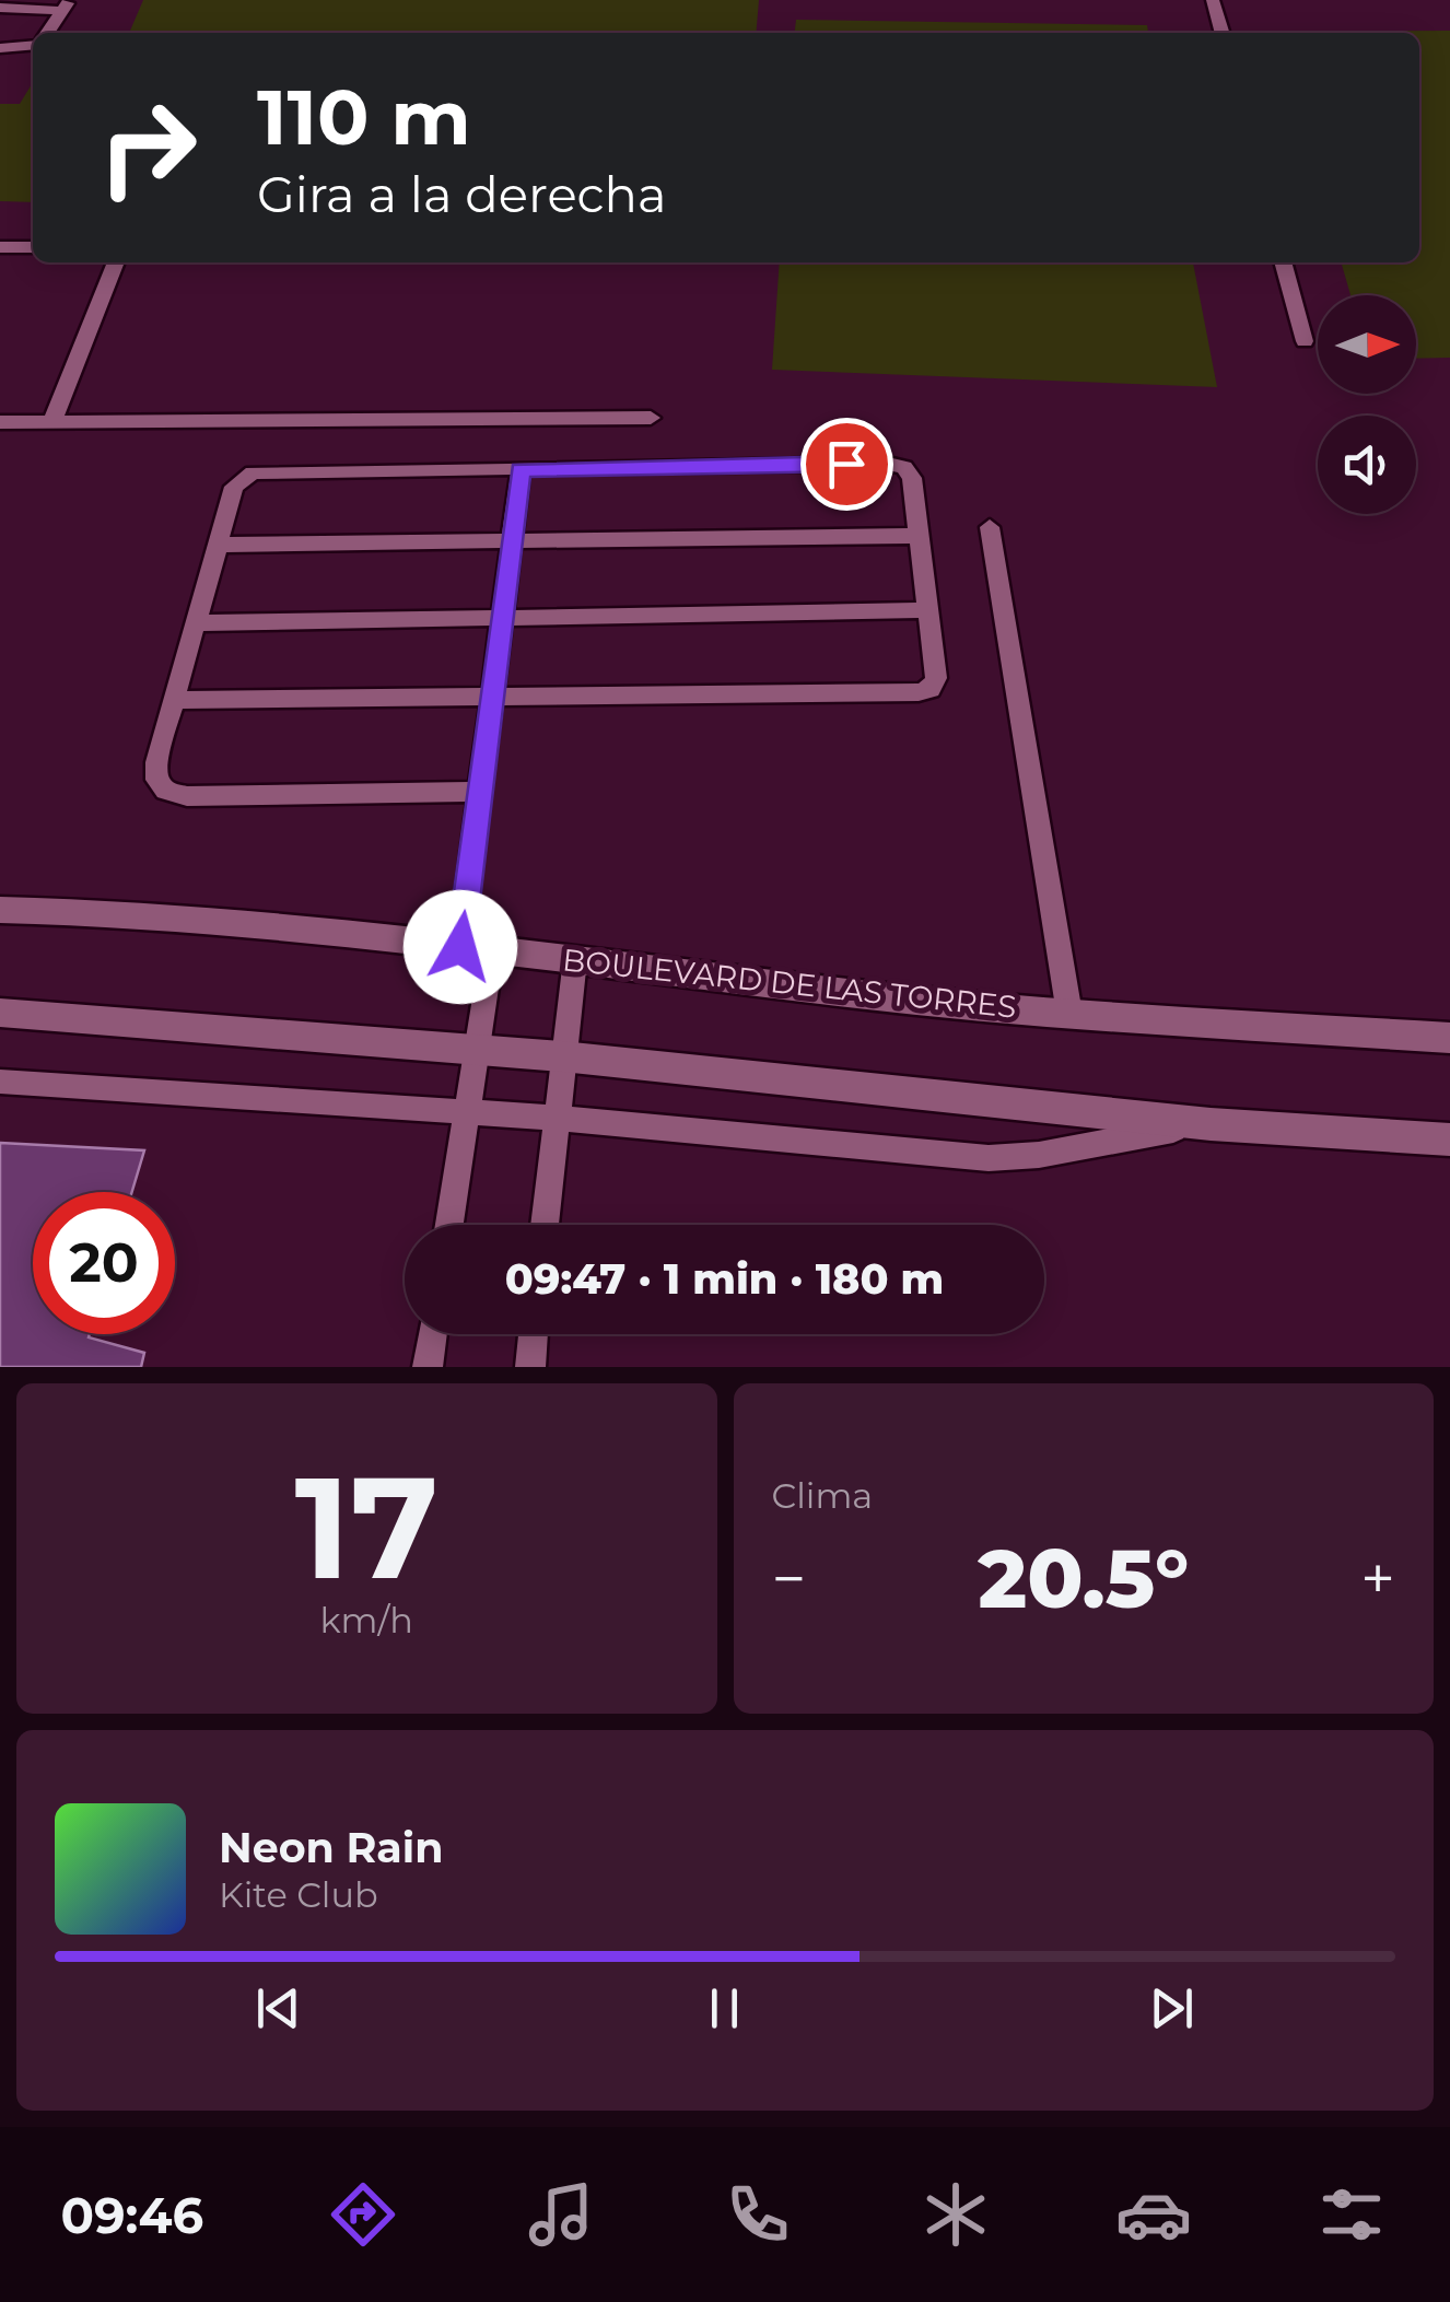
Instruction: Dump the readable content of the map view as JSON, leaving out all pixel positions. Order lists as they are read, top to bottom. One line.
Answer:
{"streets":{"street":["BOULEVARD DE LAS TORRES"]},"north":"right","page":{"turn":["110 m","Gira a la derecha"],"limit":"20","trip":"09:47 · 1 min · 180 m","tile":[["17","km/h"],"Clima"],"heat":["−","20.5°","+"],"song":["Neon Rain","Kite Club"],"tabs":"09:46"}}
